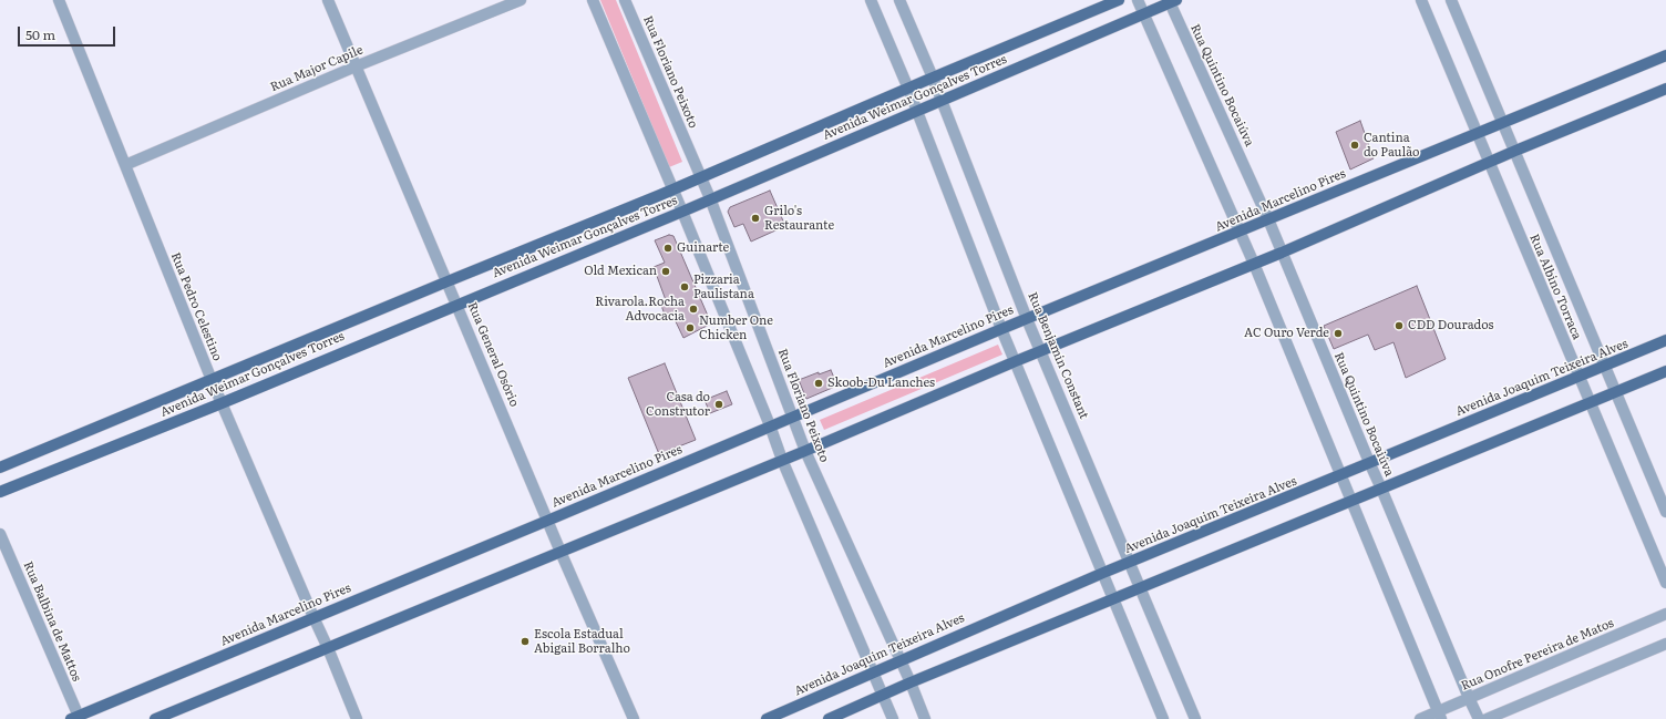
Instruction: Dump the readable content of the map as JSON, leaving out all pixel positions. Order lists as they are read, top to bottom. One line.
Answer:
{"streets":{"main road":["Avenida Weimar Gonçalves Torres","Avenida Marcelino Pires","Avenida Joaquim Teixeira Alves"],"street":["Rua Major Capile","Rua Floriano Peixoto","Rua Quintino Bocaiúva","Rua Albino Torraca","Rua Pedro Celestino","Rua General Osório","Rua Benjamin Constant","Rua Balbina de Mattos","Rua Onofre Pereira de Matos"]},"crossings":[["Rua Major Capile","Rua Pedro Celestino"],["Rua Major Capile","Rua General Osório"],["Rua Floriano Peixoto","Avenida Weimar Gonçalves Torres"],["Rua Floriano Peixoto","Avenida Marcelino Pires"],["Rua Floriano Peixoto","Avenida Joaquim Teixeira Alves"],["Rua Quintino Bocaiúva","Avenida Weimar Gonçalves Torres"],["Rua Quintino Bocaiúva","Avenida Marcelino Pires"],["Rua Quintino Bocaiúva","Avenida Joaquim Teixeira Alves"],["Rua Quintino Bocaiúva","Rua Onofre Pereira de Matos"],["Avenida Weimar Gonçalves Torres","Rua Pedro Celestino"],["Avenida Weimar Gonçalves Torres","Rua General Osório"],["Avenida Weimar Gonçalves Torres","Rua Benjamin Constant"],["Avenida Marcelino Pires","Rua Albino Torraca"],["Avenida Marcelino Pires","Rua Pedro Celestino"],["Avenida Marcelino Pires","Rua General Osório"],["Avenida Marcelino Pires","Rua Benjamin Constant"],["Avenida Marcelino Pires","Rua Balbina de Mattos"],["Rua Albino Torraca","Avenida Joaquim Teixeira Alves"],["Rua Benjamin Constant","Avenida Joaquim Teixeira Alves"]],"places":["Cantina do Paulão","Grilo's Restaurante","Guinarte","Old Mexican","Pizzaria Paulistana","Rivarola.Rocha Advocacia","CDD Dourados","Number One Chicken","AC Ouro Verde","Skoob-Du Lanches","Casa do Construtor","Escola Estadual Abigail Borralho"],"scale_bar":"50 m"}
